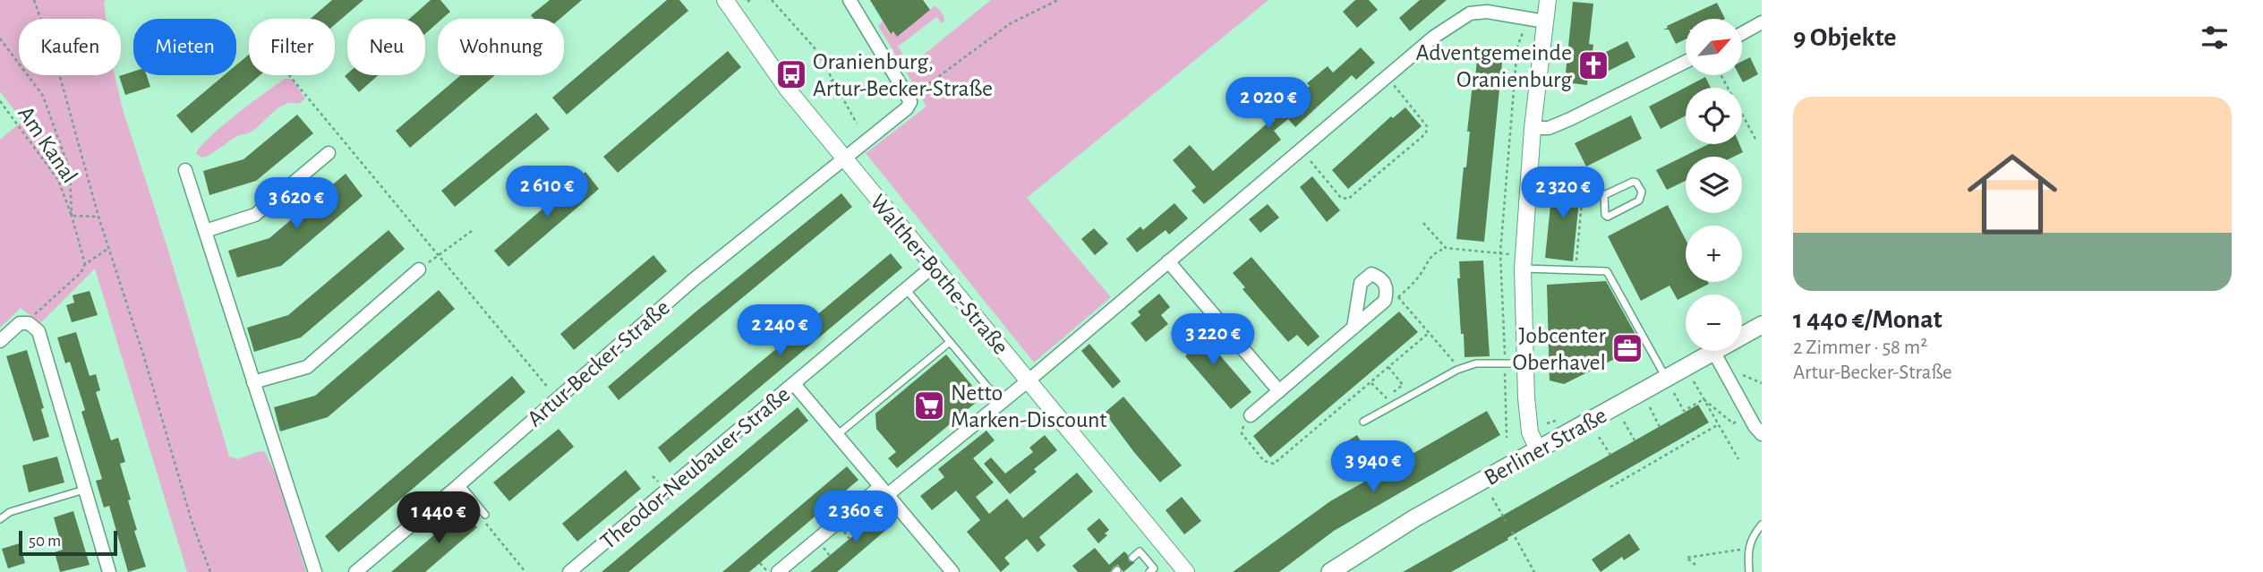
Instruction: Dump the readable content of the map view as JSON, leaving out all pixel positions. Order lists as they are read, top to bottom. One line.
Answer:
{"streets":{"main road":["Berliner Straße"],"street":["Walther-Bothe-Straße","Artur-Becker-Straße","Theodor-Neubauer-Straße"],"path":["Am Kanal"]},"crossings":[["Walther-Bothe-Straße","Artur-Becker-Straße"],["Walther-Bothe-Straße","Theodor-Neubauer-Straße"]],"places":{"church":["Adventgemeinde Oranienburg"],"bus stop":["Oranienburg, Artur-Becker-Straße"],"office":["Jobcenter Oberhavel"],"supermarket":["Netto Marken-Discount"]},"scale_bar":"50 m","north":"top right","page":{"heading":"9 Objekte","map_buttons":["+","−"],"chip":["Kaufen","Mieten","Filter","Neu","Wohnung"],"list":[{"name":"1 440 €/Monat","note":"2 Zimmer · 58 m² · Artur-Becker-Straße"}],"price":["2 020 €","2 610 €","2 320 €","3 620 €","2 240 €","3 220 €","3 940 €","2 360 €","1 440 €"],"scale":"50 m"}}
